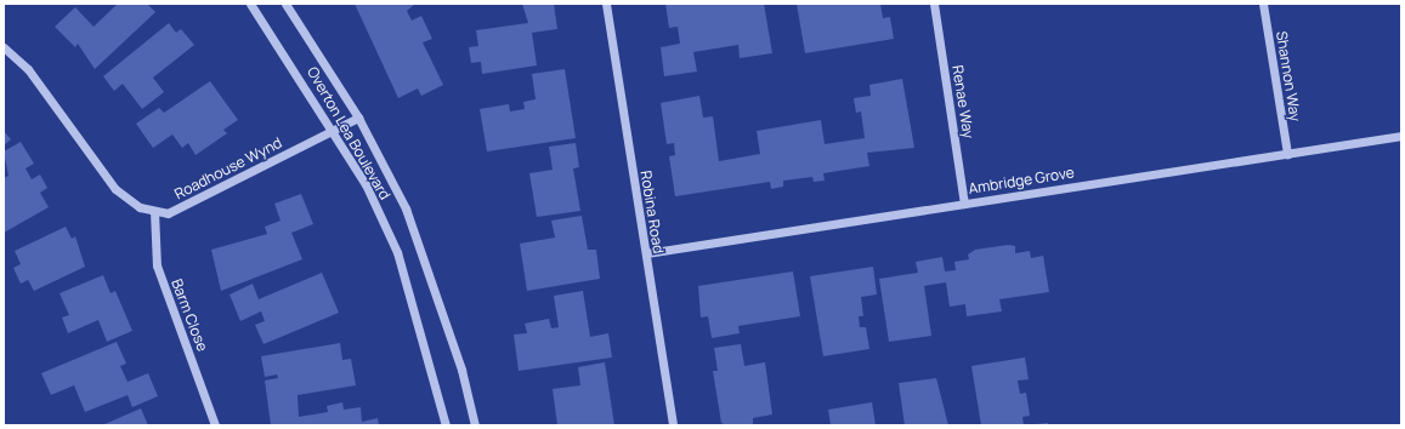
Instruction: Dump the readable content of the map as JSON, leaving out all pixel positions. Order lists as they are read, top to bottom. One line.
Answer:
{"streets":{"street":["Shannon Way","Renae Way","Overton Lea Boulevard","Roadhouse Wynd","Ambridge Grove","Robina Road","Barm Close"]},"crossings":[["Shannon Way","Ambridge Grove"],["Renae Way","Ambridge Grove"],["Overton Lea Boulevard","Roadhouse Wynd"],["Roadhouse Wynd","Barm Close"],["Ambridge Grove","Robina Road"]]}
